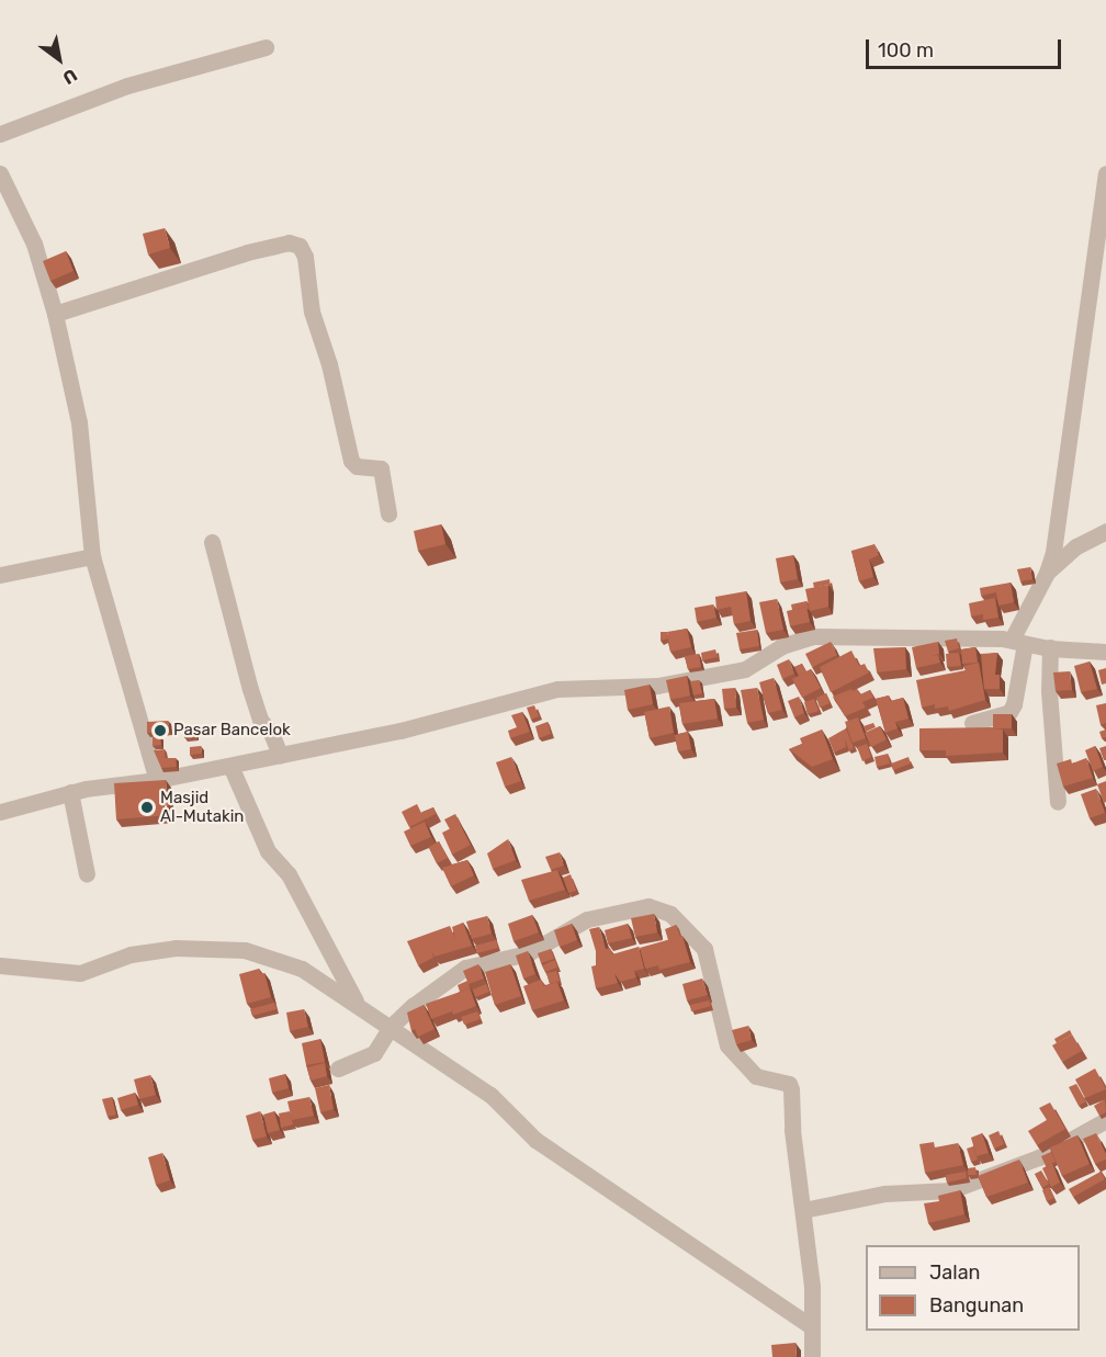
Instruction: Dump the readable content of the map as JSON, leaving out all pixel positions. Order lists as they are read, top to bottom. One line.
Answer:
{"places":["Pasar Bancelok","Masjid Al-Mutakin"],"legend":["Jalan","Bangunan"],"scale_bar":"100 m","north":"bottom right"}
